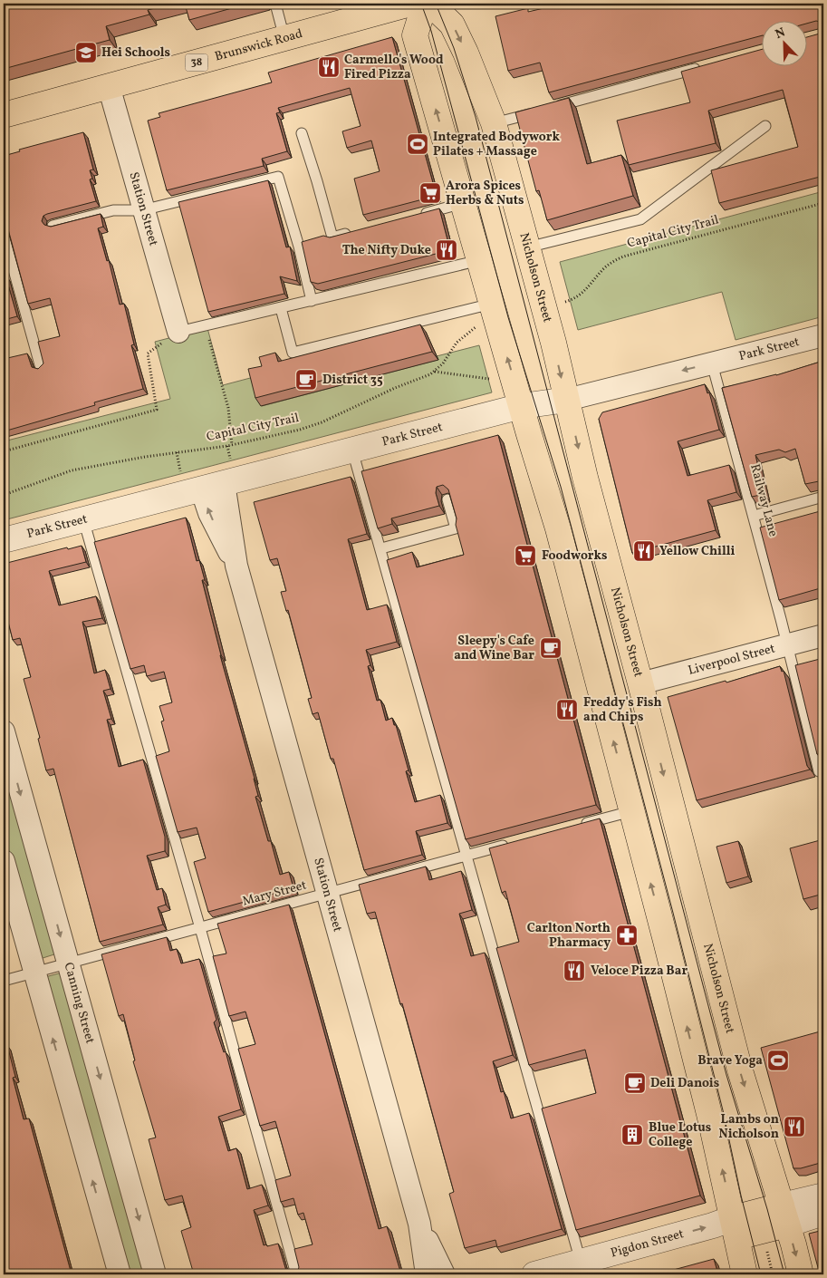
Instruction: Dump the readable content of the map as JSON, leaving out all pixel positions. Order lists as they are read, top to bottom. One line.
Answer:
{"streets":{"main road":["Brunswick Road","38","Nicholson Street"],"street":["Station Street","Park Street","Liverpool Street","Canning Street","Pigdon Street"],"lane":["Railway Lane","Mary Street"],"path":["Capital City Trail"]},"crossings":[["Brunswick Road","Station Street"],["Station Street","Park Street"],["Station Street","Mary Street"],["Capital City Trail","Nicholson Street"],["Nicholson Street","Park Street"],["Nicholson Street","Liverpool Street"],["Park Street","Railway Lane"],["Railway Lane","Liverpool Street"],["Mary Street","Canning Street"]],"places":{"school or university":["Hei Schools"],"restaurant":["Carmello's Wood Fired Pizza","The Nifty Duke","Yellow Chilli","Freddy's Fish and Chips","Veloce Pizza Bar","Lambs on Nicholson"],"sports":["Integrated Bodywork Pilates + Massage","Brave Yoga"],"supermarket":["Arora Spices Herbs & Nuts","Foodworks"],"cafe":["District 35","Sleepy's Cafe and Wine Bar","Deli Danois"],"pharmacy":["Carlton North Pharmacy"],"building":["Blue Lotus College"]},"north":"top left"}
